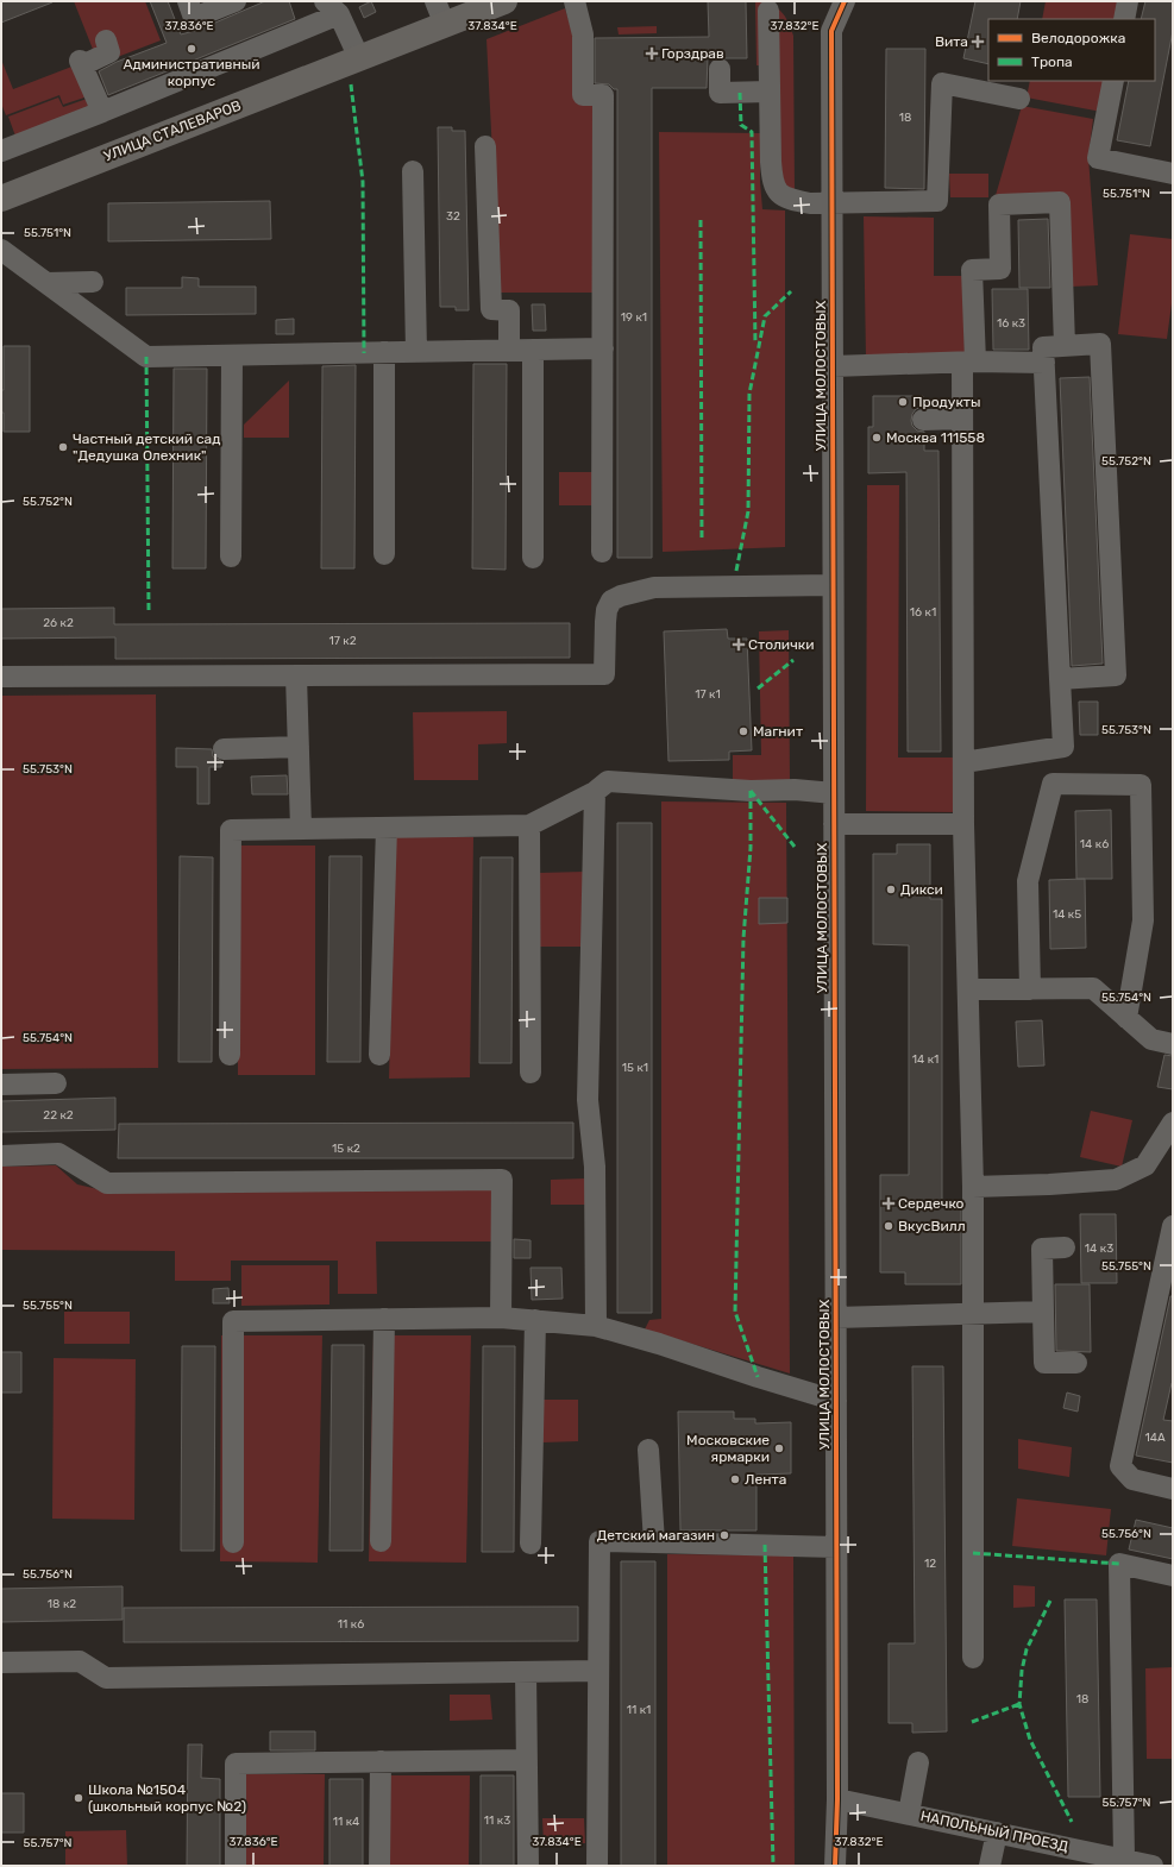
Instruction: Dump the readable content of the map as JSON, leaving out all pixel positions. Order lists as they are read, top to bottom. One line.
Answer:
{"streets":{"main road":["УЛИЦА СТАЛЕВАРОВ"],"street":["УЛИЦА МОЛОСТОВЫХ","НАПОЛЬНЫЙ ПРОЕЗД"]},"crossings":[["УЛИЦА МОЛОСТОВЫХ","НАПОЛЬНЫЙ ПРОЕЗД"]],"places":{"health":["Вита","Горздрав","Столички","Сердечко"],"other":["Административный корпус","Продукты","Москва 111558","Частный детский сад \"Дедушка Олехник\"","Магнит","Дикси","ВкусВилл","Московские ярмарки","Лента","Детский магазин","Школа №1504 (школьный корпус №2)"]},"house_numbers":["18","32","19 к1","16 к3","16 к1","26 к2","17 к2","17 к1","14 к6","14 к5","14 к1","15 к1","22 к2","15 к2","14 к3","14А","12","18 к2","11 к6","18","11 к1","11 к3","11 к4"],"legend":["Велодорожка","Тропа"],"coordinates":["37.836°E","37.834°E","37.832°E","55.751°N","55.752°N","55.753°N","55.754°N","55.755°N","55.756°N","55.757°N"]}
